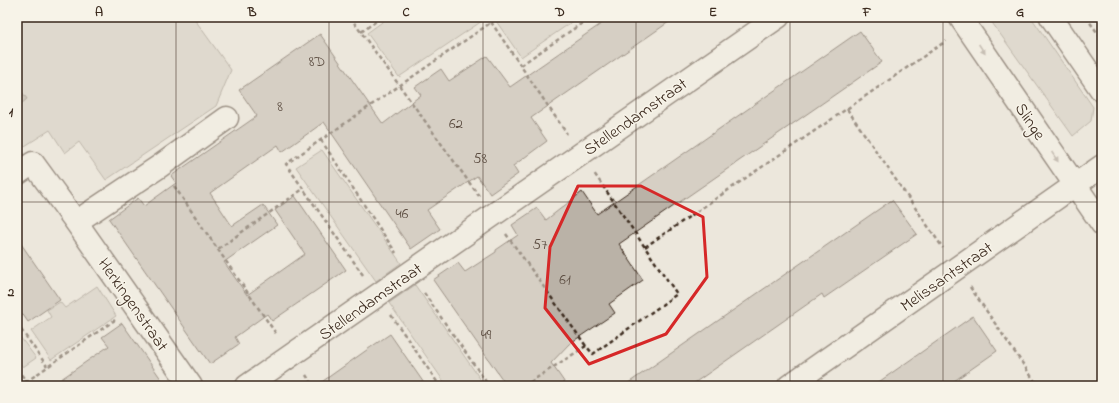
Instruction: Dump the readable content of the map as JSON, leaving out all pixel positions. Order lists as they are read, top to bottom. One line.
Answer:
{"streets":{"street":["Stellendamstraat","Slinge","Melissantstraat","Herkingenstraat"]},"crossings":[["Slinge","Melissantstraat"]],"house_numbers":["8D","8","62","58","46","57","61","49"],"grid":{"columns":["A","B","C","D","E","F","G"],"rows":["1","2"]}}
